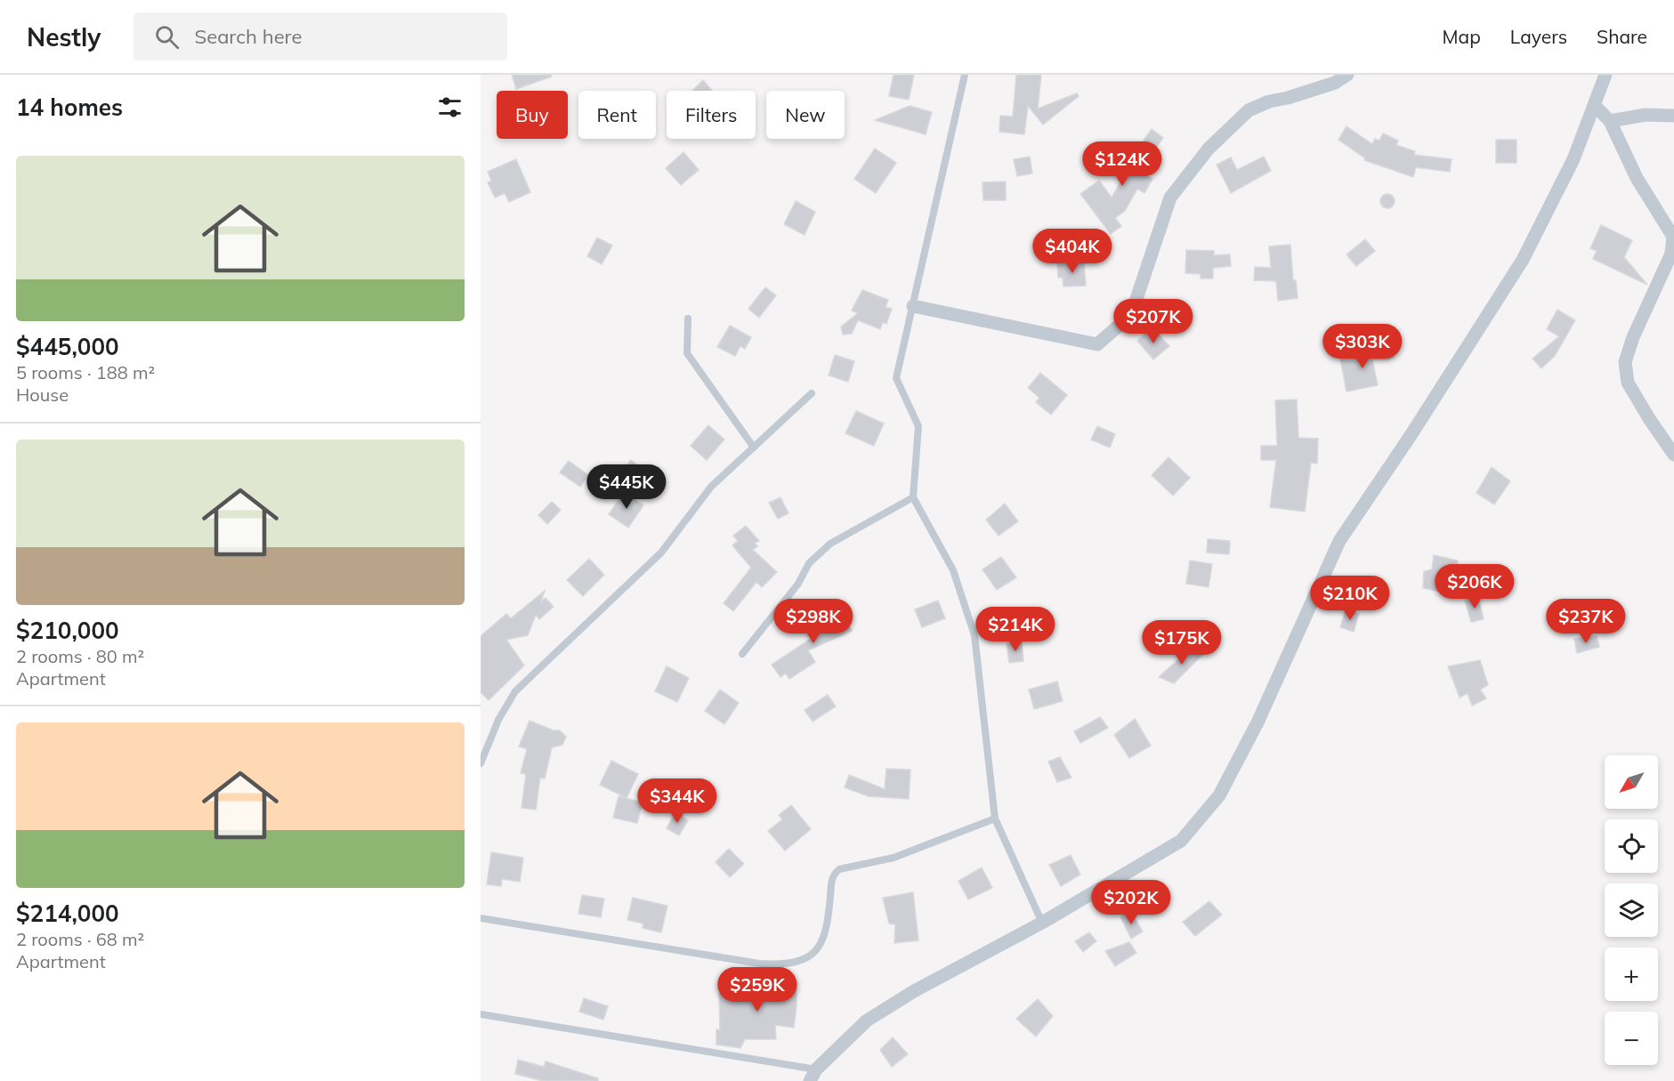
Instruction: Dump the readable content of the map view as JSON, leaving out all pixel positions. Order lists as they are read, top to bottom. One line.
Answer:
{"north":"bottom left","page":{"header":"Nestly","search":"Search here","nav":["Map","Layers","Share"],"heading":"14 homes","chip":["Buy","Rent","Filters","New"],"list":[{"name":"$445,000","note":"5 rooms · 188 m² · House"},{"name":"$210,000","note":"2 rooms · 80 m² · Apartment"},{"name":"$214,000","note":"2 rooms · 68 m² · Apartment"}],"price":["$124K","$404K","$207K","$303K","$445K","$206K","$210K","$298K","$237K","$214K","$175K","$344K","$202K","$259K"],"map_buttons":["+","−"]}}
